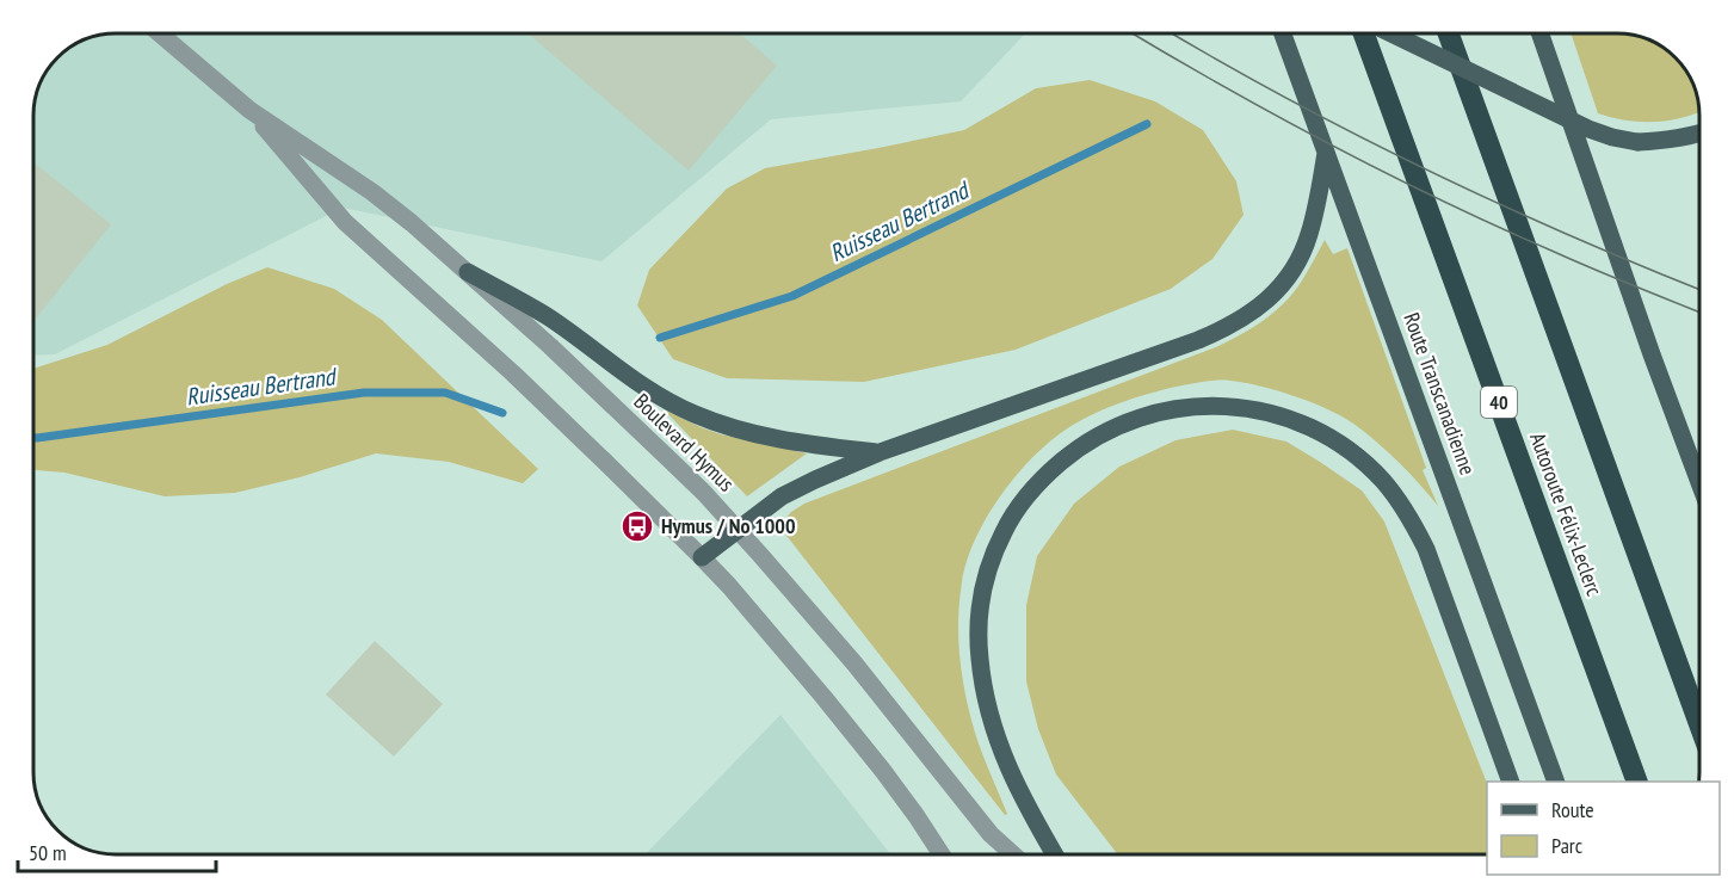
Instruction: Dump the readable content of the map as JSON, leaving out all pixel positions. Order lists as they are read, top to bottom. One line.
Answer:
{"streets":{"highway":["40","Autoroute Félix-Leclerc"],"main road":["Route Transcanadienne"],"street":["Boulevard Hymus"]},"water":["Ruisseau Bertrand"],"places":{"bus stop":["Hymus / No 1000"]},"legend":["Route","Parc"],"scale_bar":"50 m"}
